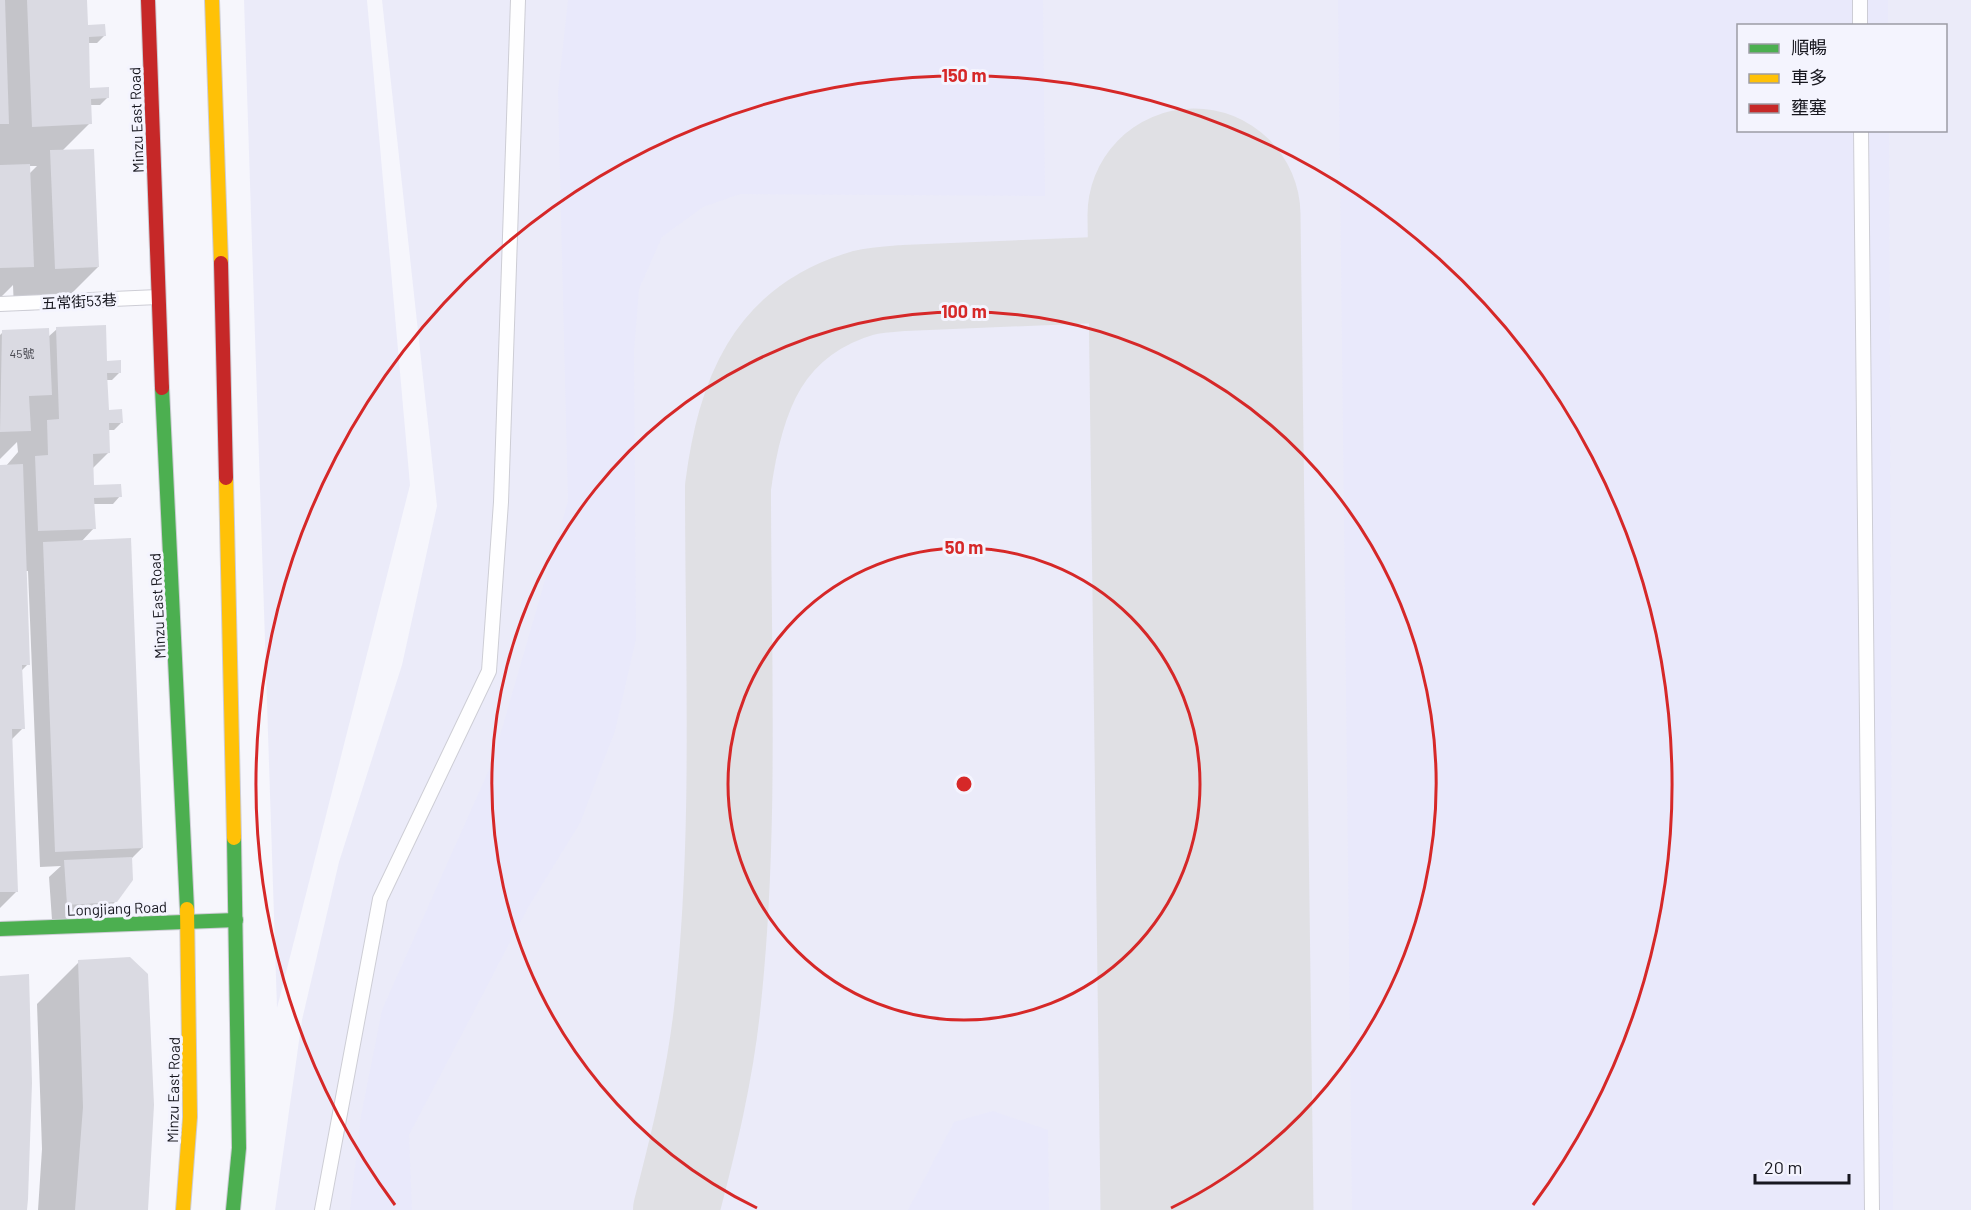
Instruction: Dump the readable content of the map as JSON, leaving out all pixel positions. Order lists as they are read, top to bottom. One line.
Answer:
{"streets":{"street":["Minzu East Road","Longjiang Road"],"lane":["五常街53巷"]},"crossings":[["Minzu East Road","五常街53巷"],["Minzu East Road","Longjiang Road"]],"house_numbers":["45號"],"legend":["順暢","車多","壅塞"],"scale_bar":"20 m","rings":["150 m","100 m","50 m"]}
